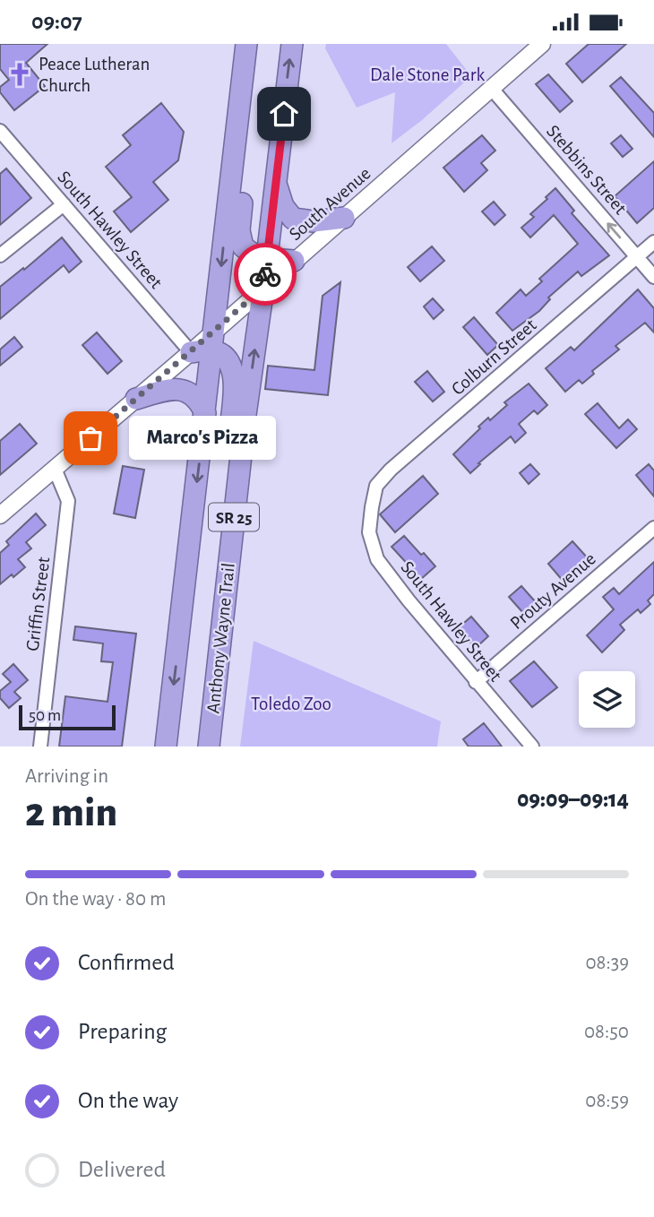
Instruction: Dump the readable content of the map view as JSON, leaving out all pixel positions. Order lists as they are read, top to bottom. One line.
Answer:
{"streets":{"highway":["SR 25","Anthony Wayne Trail"],"street":["Stebbins Street","South Avenue","South Hawley Street","Colburn Street","Prouty Avenue","Griffin Street"]},"crossings":[["Stebbins Street","South Avenue"],["Stebbins Street","Colburn Street"],["South Avenue","SR 25"],["South Avenue","Anthony Wayne Trail"],["South Hawley Street","Colburn Street"],["South Hawley Street","Prouty Avenue"]],"one_way":["Stebbins Street"],"parks":["Dale Stone Park","Toledo Zoo"],"places":{"church":["Peace Lutheran Church"],"other":["Marco's Pizza"]},"scale_bar":"50 m","page":{"status":"09:07","bubble":"Marco's Pizza","scale":"50 m","heading":["2 min","Arriving in","09:09–09:14"],"bar":"On the way · 80 m","list":[["Confirmed","08:39"],["Preparing","08:50"],["On the way","08:59"],"Delivered"]}}
